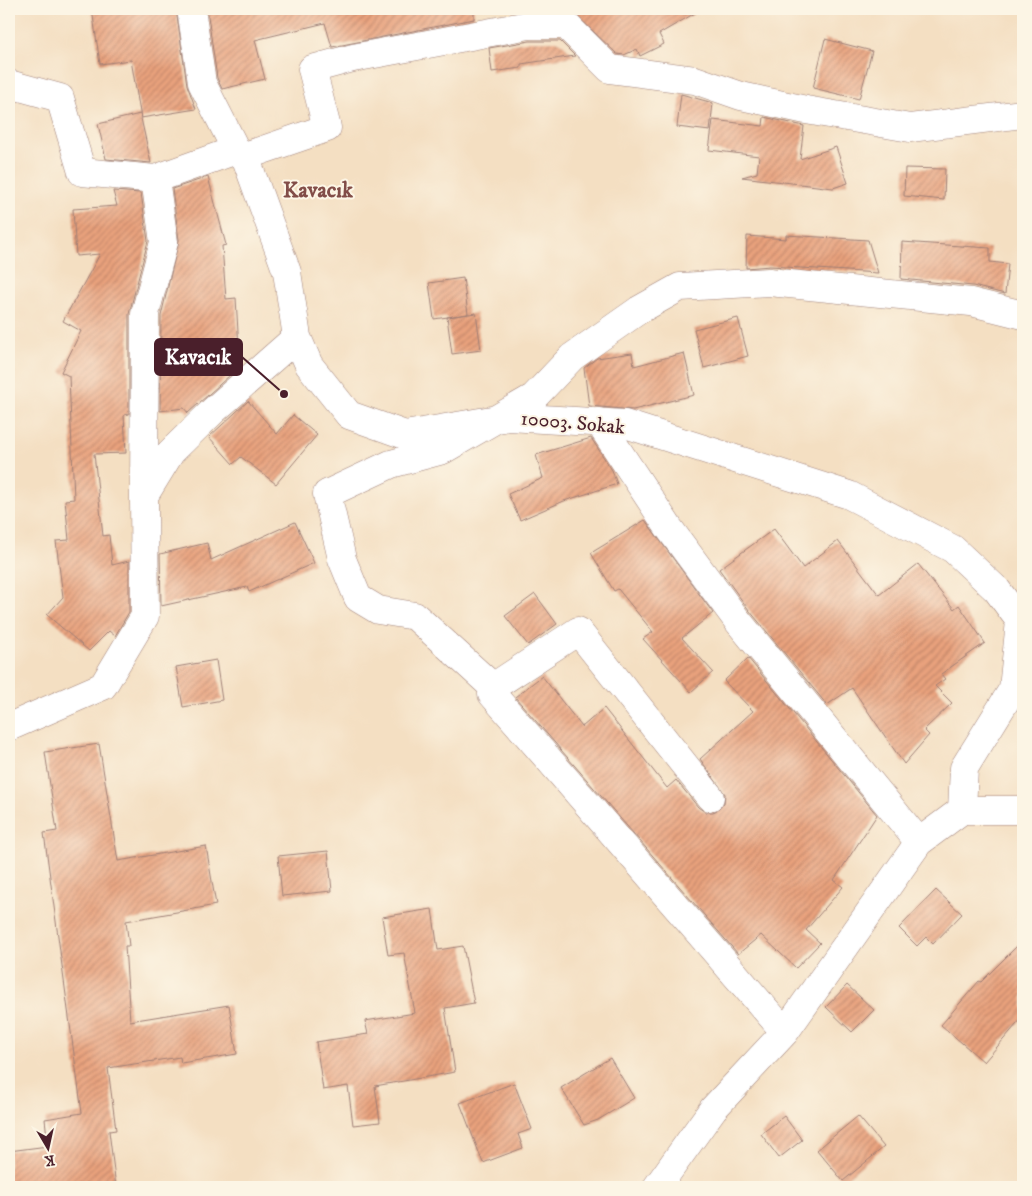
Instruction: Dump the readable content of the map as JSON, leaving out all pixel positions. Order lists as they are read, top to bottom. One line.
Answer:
{"streets":{"street":["10003. Sokak"]},"districts":["Kavacık"],"places":["Kavacık"],"north":"bottom"}
